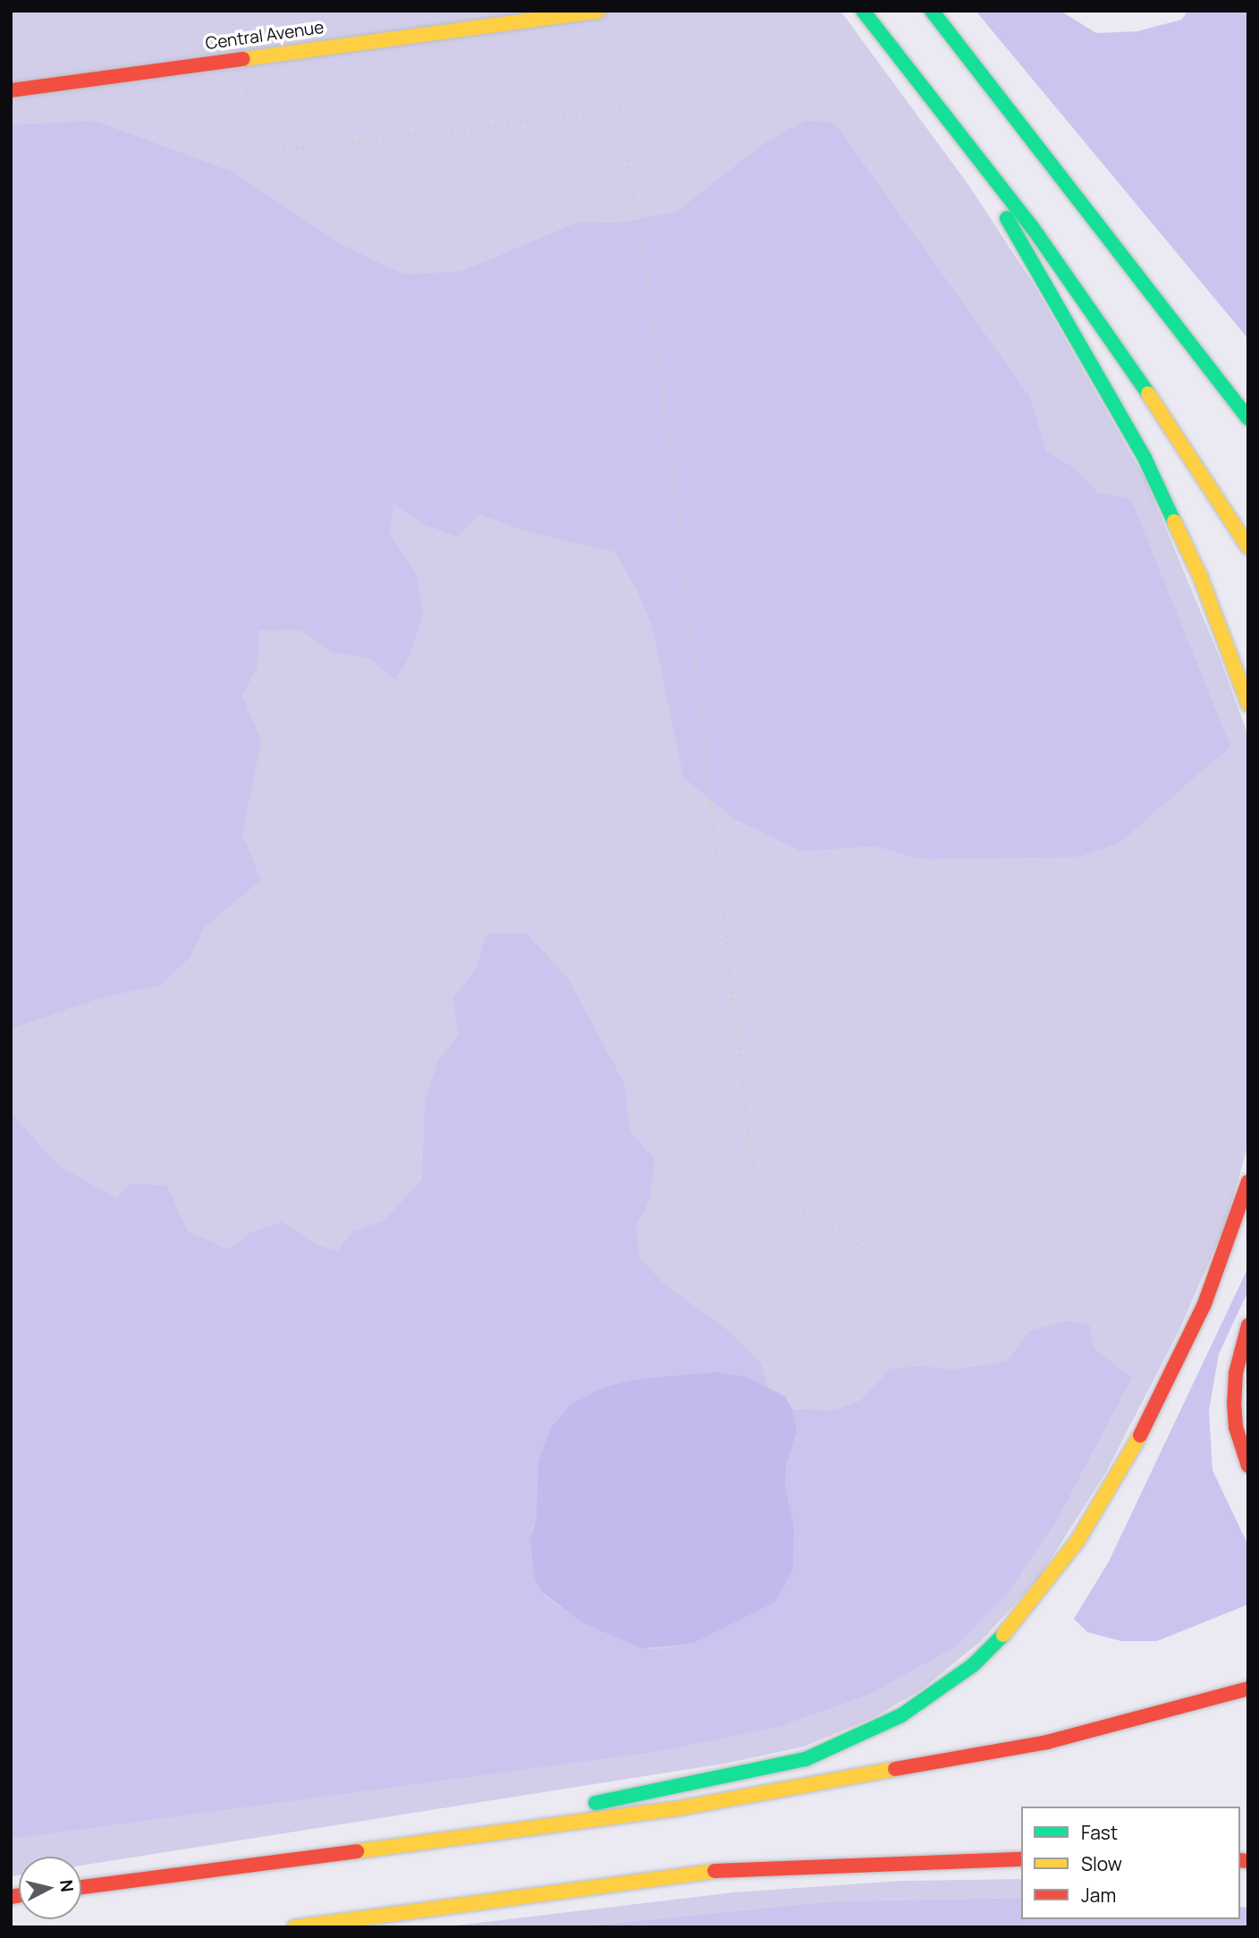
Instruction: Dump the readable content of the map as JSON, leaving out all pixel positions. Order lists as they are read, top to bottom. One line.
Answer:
{"streets":{"main road":["Central Avenue"]},"legend":["Fast","Slow","Jam"],"north":"right"}
